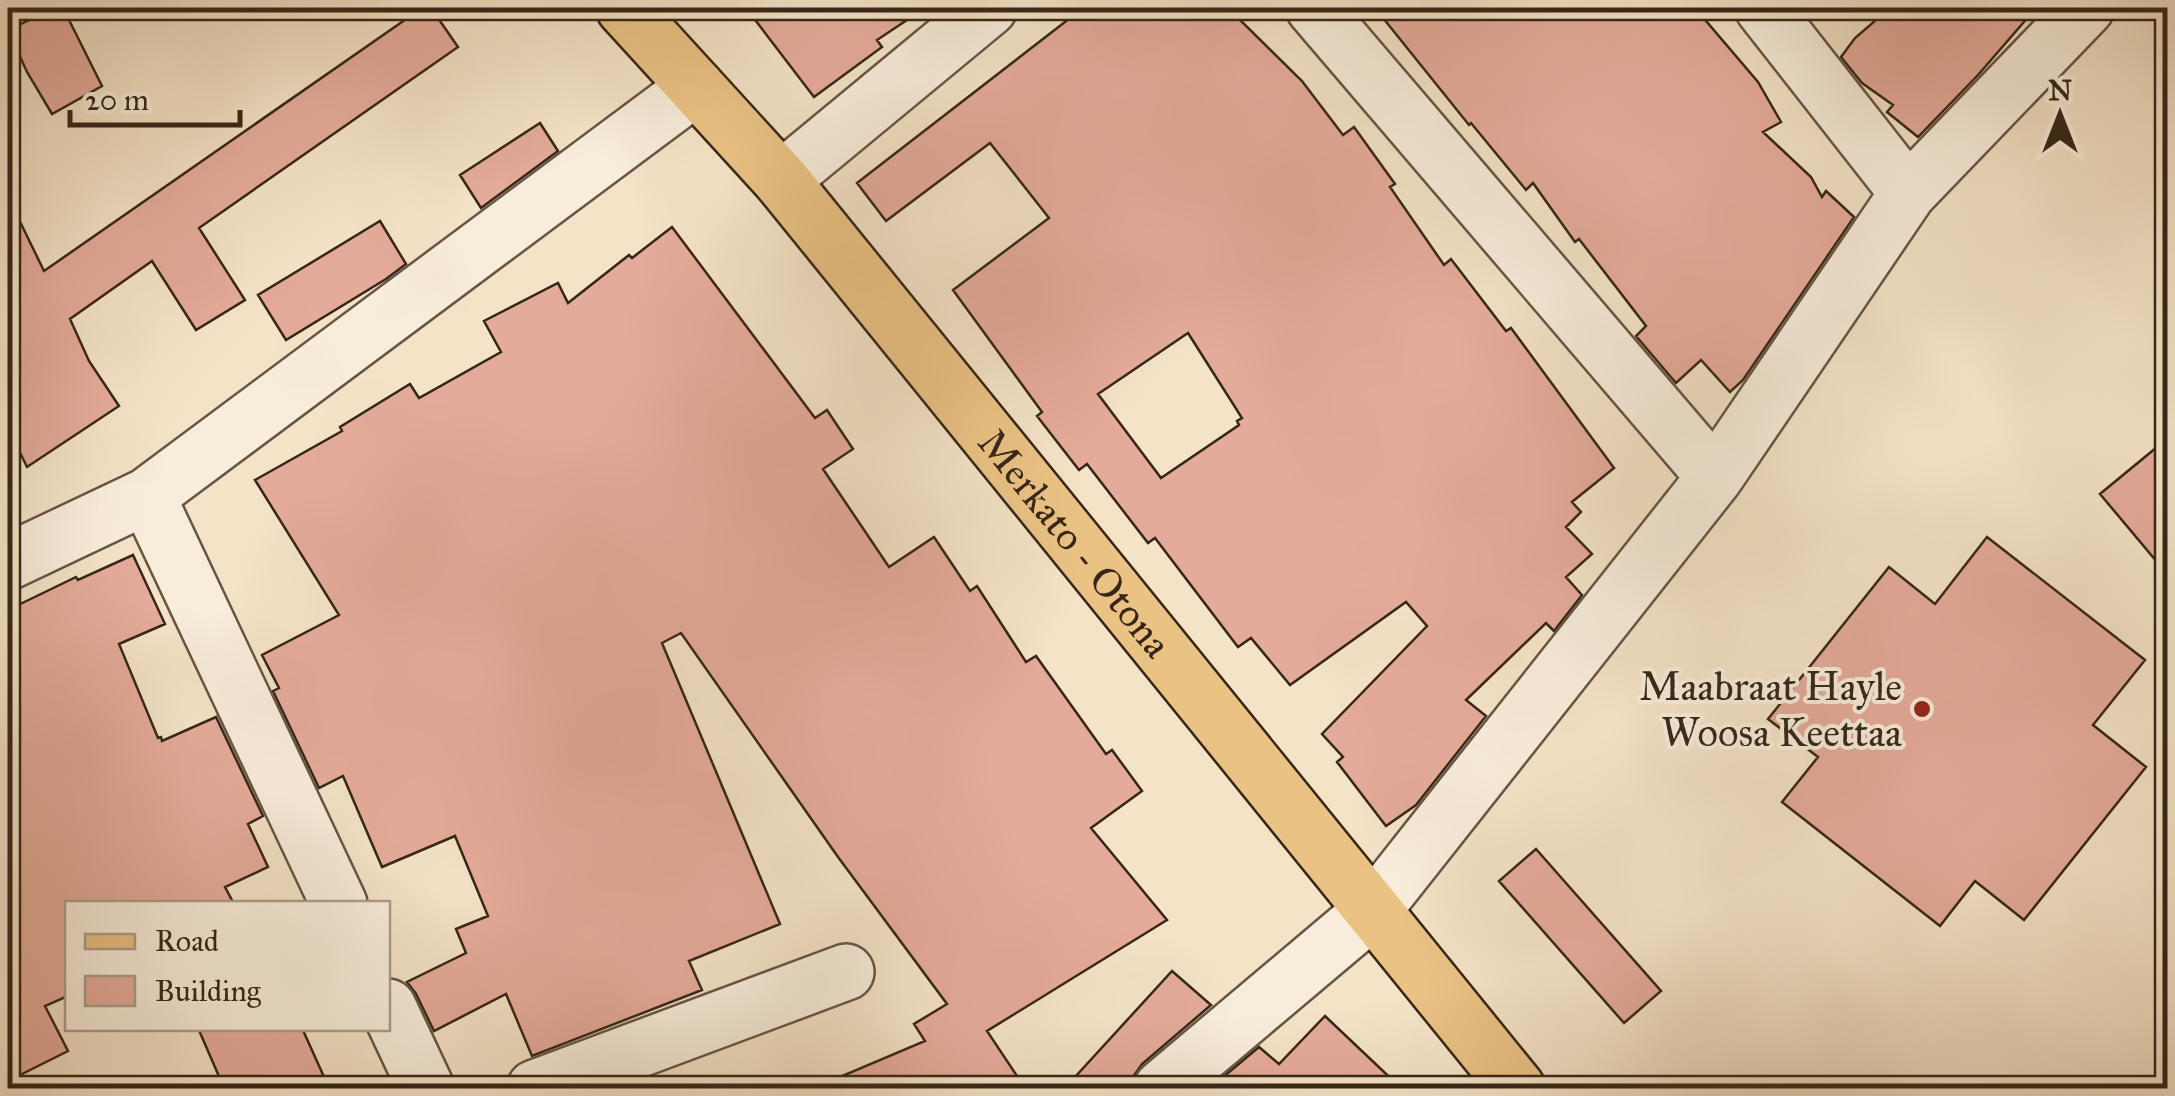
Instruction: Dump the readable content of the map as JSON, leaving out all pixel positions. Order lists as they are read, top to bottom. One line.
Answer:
{"streets":{"main road":["Merkato - Otona"]},"places":["Maabraat Hayle Woosa Keettaa"],"legend":["Road","Building"],"scale_bar":"20 m","north":"top"}
